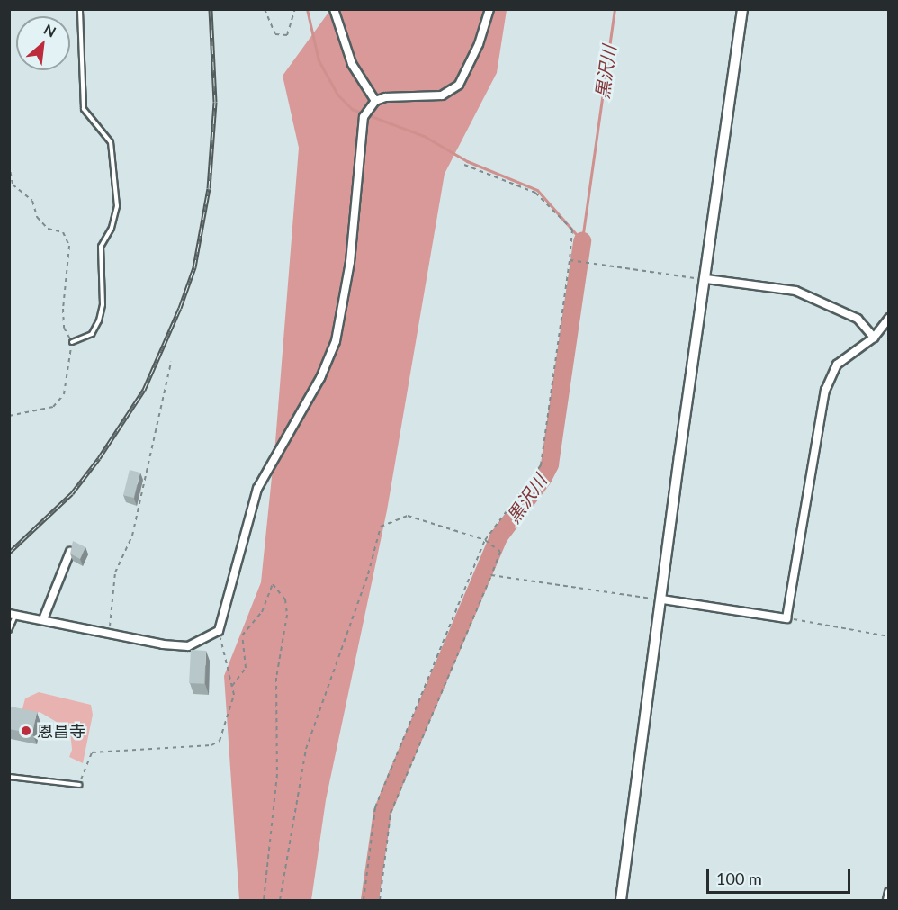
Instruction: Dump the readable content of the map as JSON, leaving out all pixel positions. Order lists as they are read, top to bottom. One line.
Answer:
{"water":["黒沢川"],"places":["恩昌寺"],"scale_bar":"100 m","north":"top right"}
